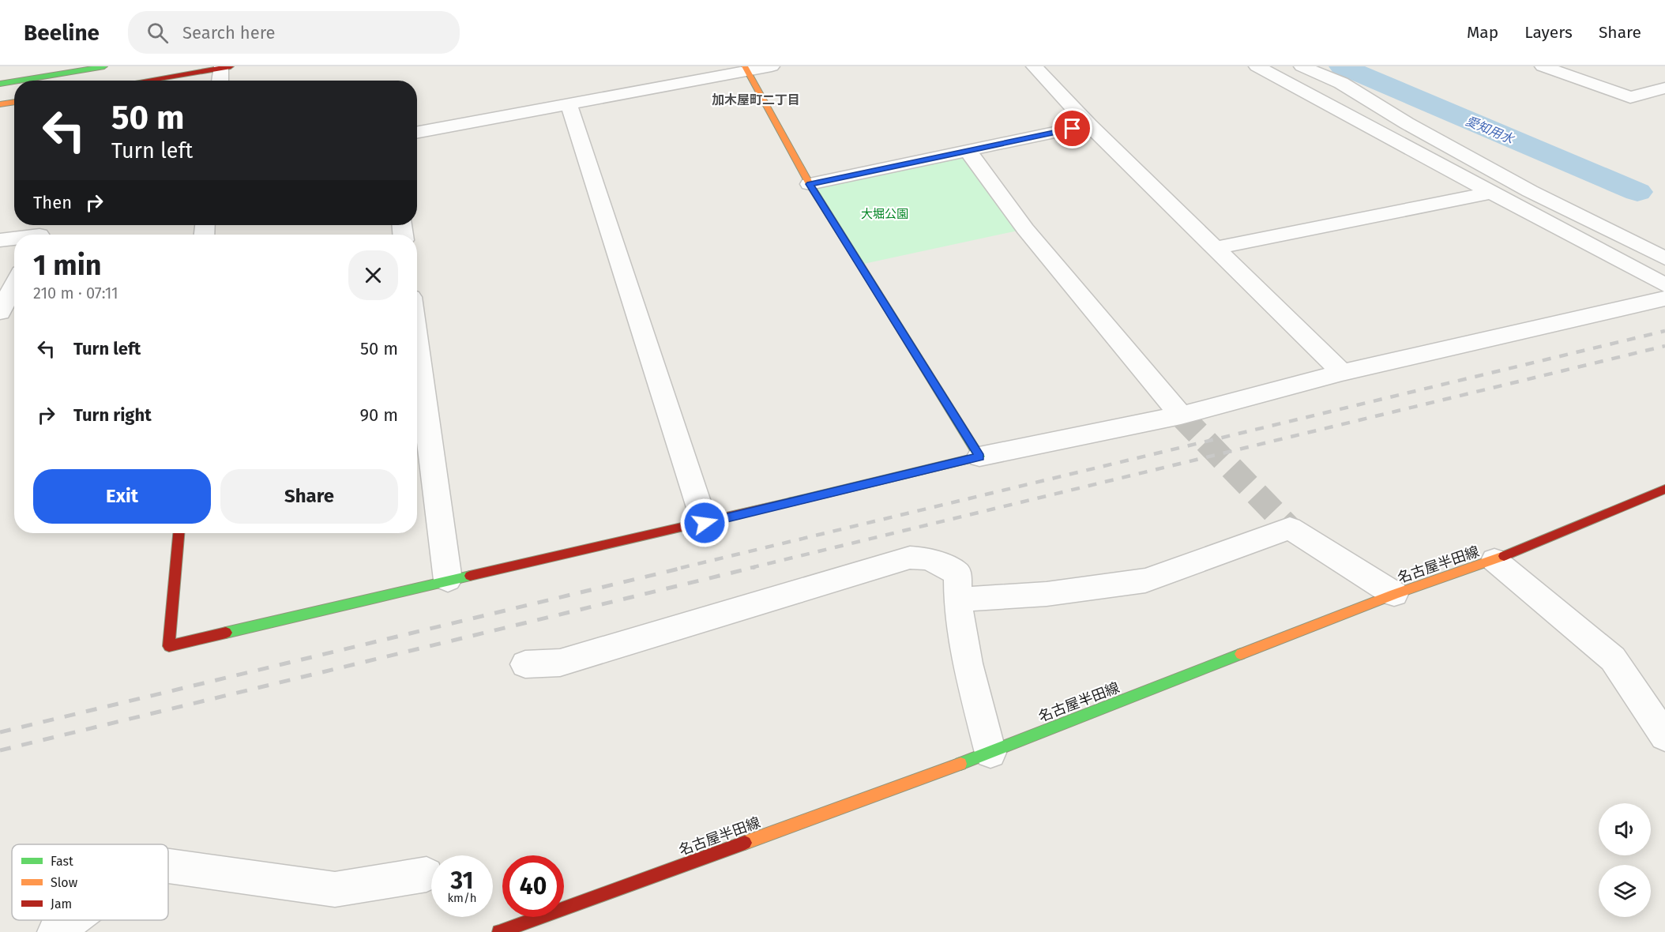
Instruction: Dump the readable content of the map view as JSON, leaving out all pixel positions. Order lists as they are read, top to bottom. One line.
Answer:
{"streets":{"street":["名古屋半田線"]},"districts":["加木屋町二丁目"],"water":["愛知用水"],"parks":["大堀公園"],"legend":["Fast","Slow","Jam"],"page":{"header":"Beeline","search":"Search here","nav":["Map","Layers","Share"],"turn":["50 m","Turn left"],"then":"Then","heading":["1 min","210 m · 07:11"],"list":[{"name":"Turn left","value":"50 m"},{"name":"Turn right","value":"90 m"}],"buttons":["Exit","Share"],"speed":"31 km/h","limit":"40"}}
